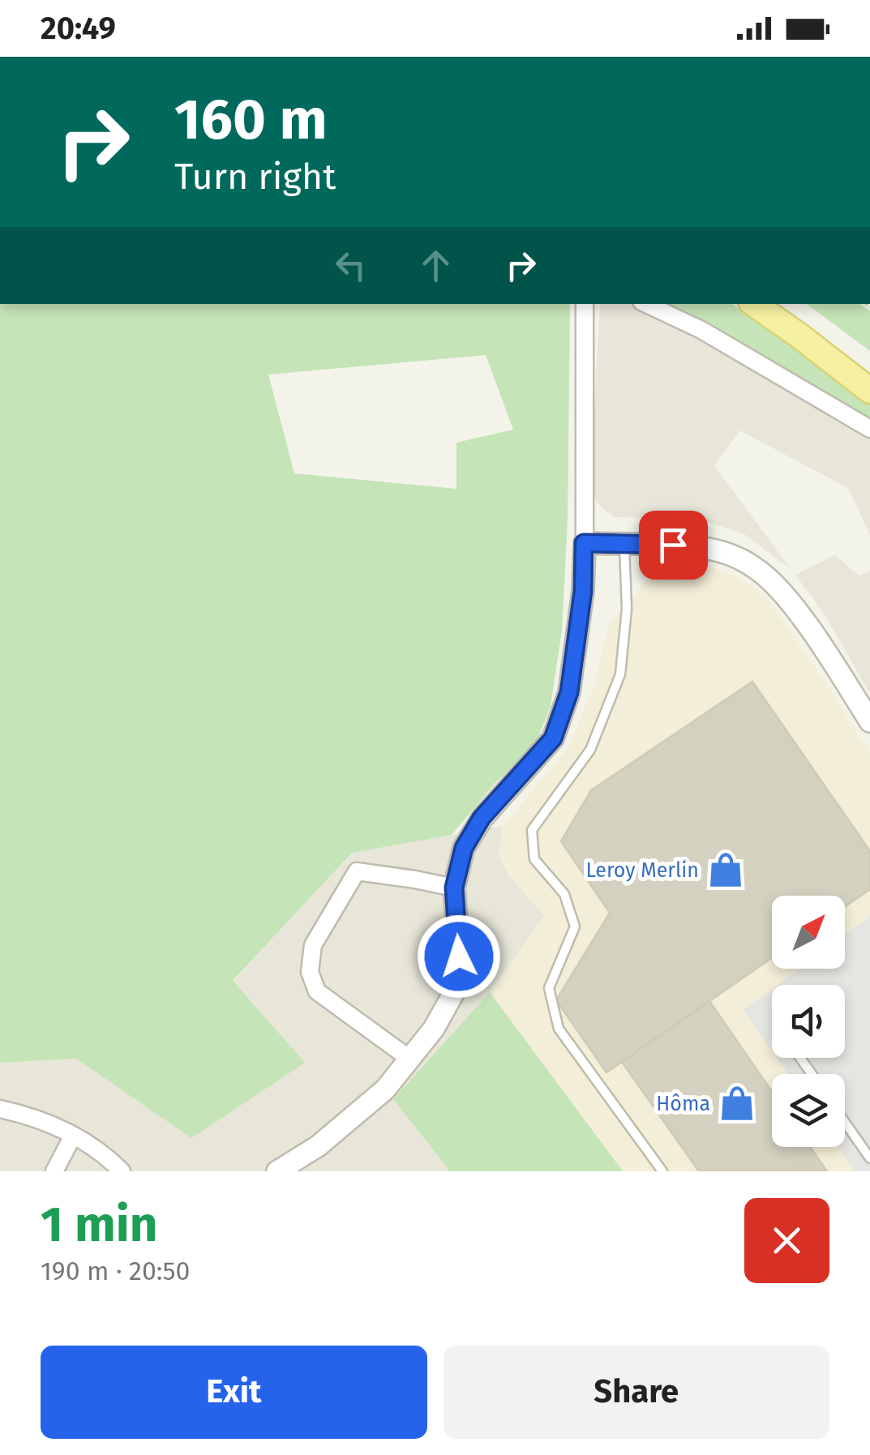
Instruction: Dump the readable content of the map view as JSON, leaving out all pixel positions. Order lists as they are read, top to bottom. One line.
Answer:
{"places":{"shop":["Leroy Merlin","Hôma"]},"north":"top right","page":{"status":"20:49","turn":["160 m","Turn right"],"heading":["1 min","190 m · 20:50"],"buttons":["Exit","Share"]}}
